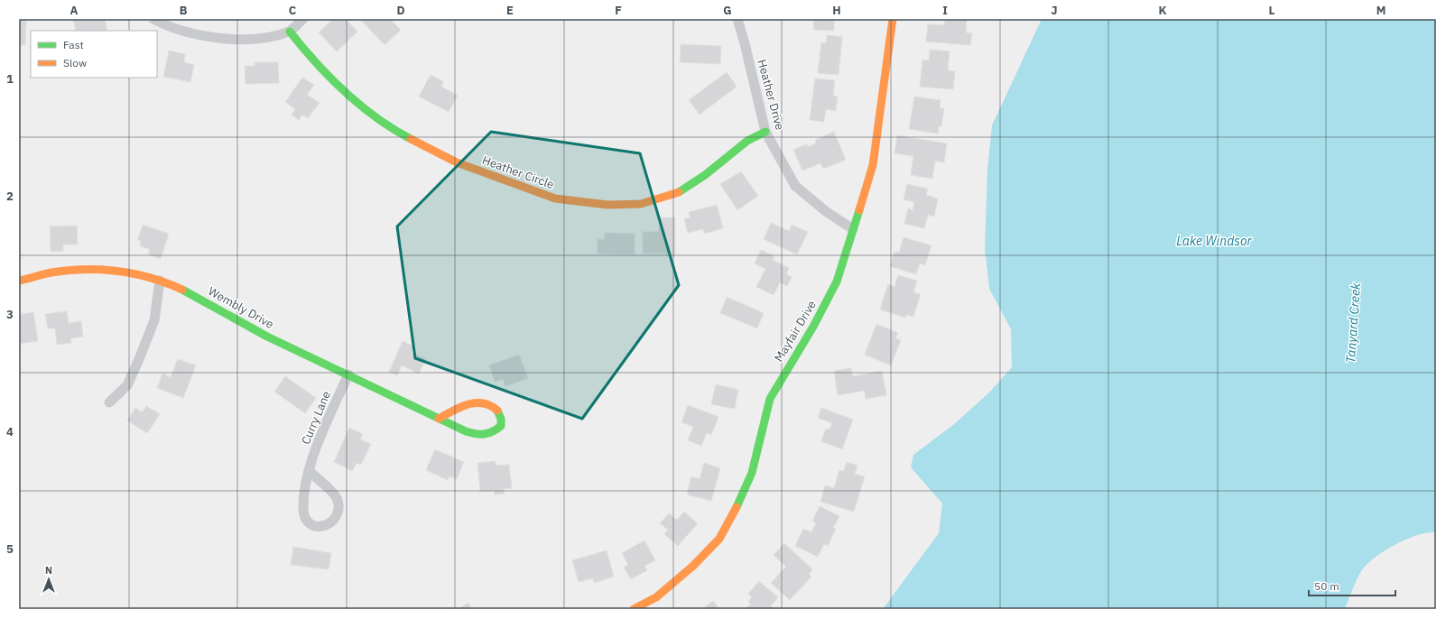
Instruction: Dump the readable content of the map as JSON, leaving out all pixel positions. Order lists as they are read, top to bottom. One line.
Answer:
{"streets":{"street":["Heather Drive","Heather Circle","Wembly Drive","Mayfair Drive","Curry Lane"]},"crossings":[["Heather Drive","Heather Circle"],["Heather Drive","Mayfair Drive"],["Wembly Drive","Curry Lane"]],"water":["Lake Windsor","Tanyard Creek"],"legend":["Fast","Slow"],"scale_bar":"50 m","north":"top","grid":{"columns":["A","B","C","D","E","F","G","H","I","J","K","L","M"],"rows":["1","2","3","4","5"]}}
